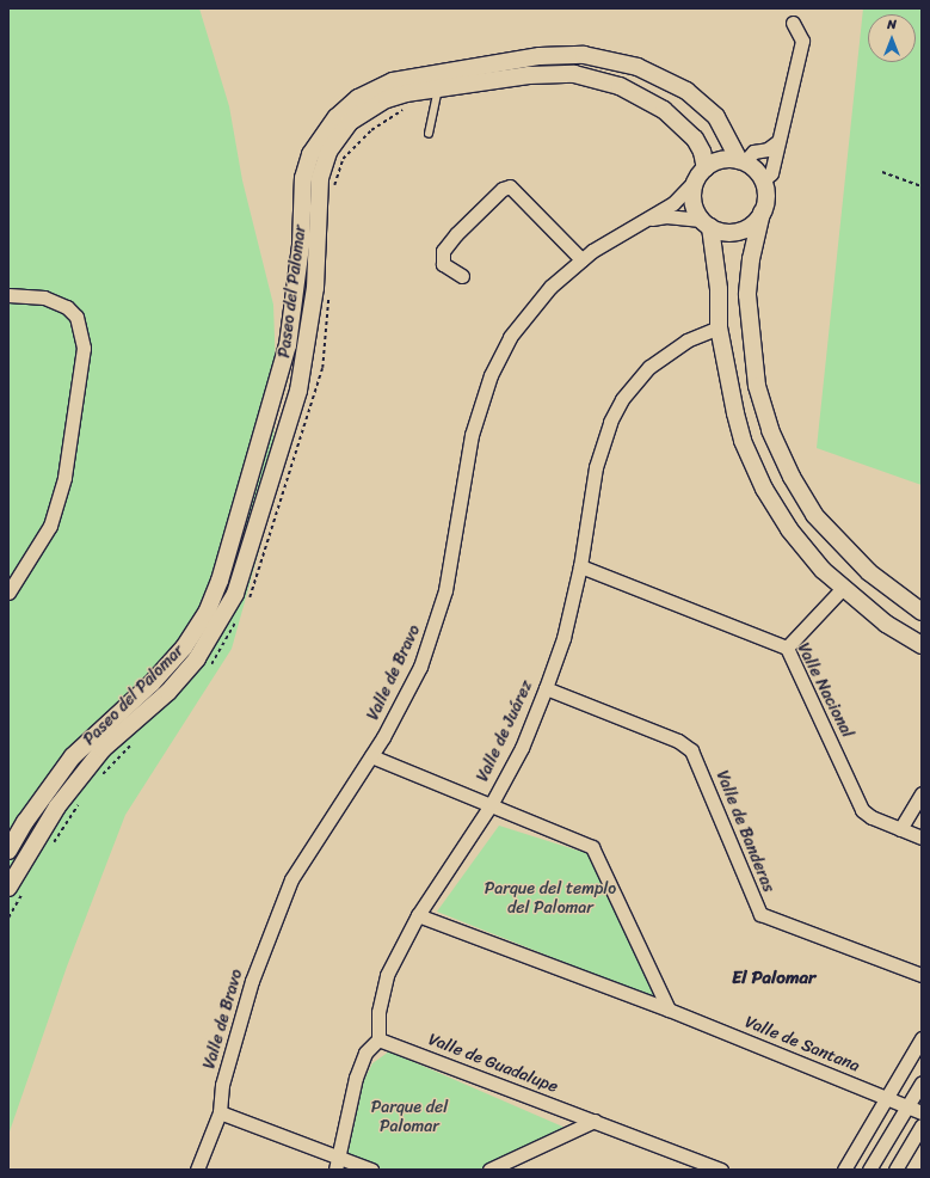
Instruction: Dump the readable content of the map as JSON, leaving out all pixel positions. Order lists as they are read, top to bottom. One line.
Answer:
{"streets":{"street":["Paseo del Palomar","Valle de Bravo","Valle Nacional","Valle de Juárez","Valle de Banderas","Valle de Santana","Valle de Guadalupe"]},"crossings":[["Paseo del Palomar","Valle de Bravo"],["Valle Nacional","Valle de Juárez"],["Valle de Juárez","Valle de Banderas"],["Valle de Juárez","Valle de Santana"],["Valle de Juárez","Valle de Guadalupe"]],"districts":["El Palomar"],"parks":["Parque del templo del Palomar","Parque del Palomar"],"north":"top"}
